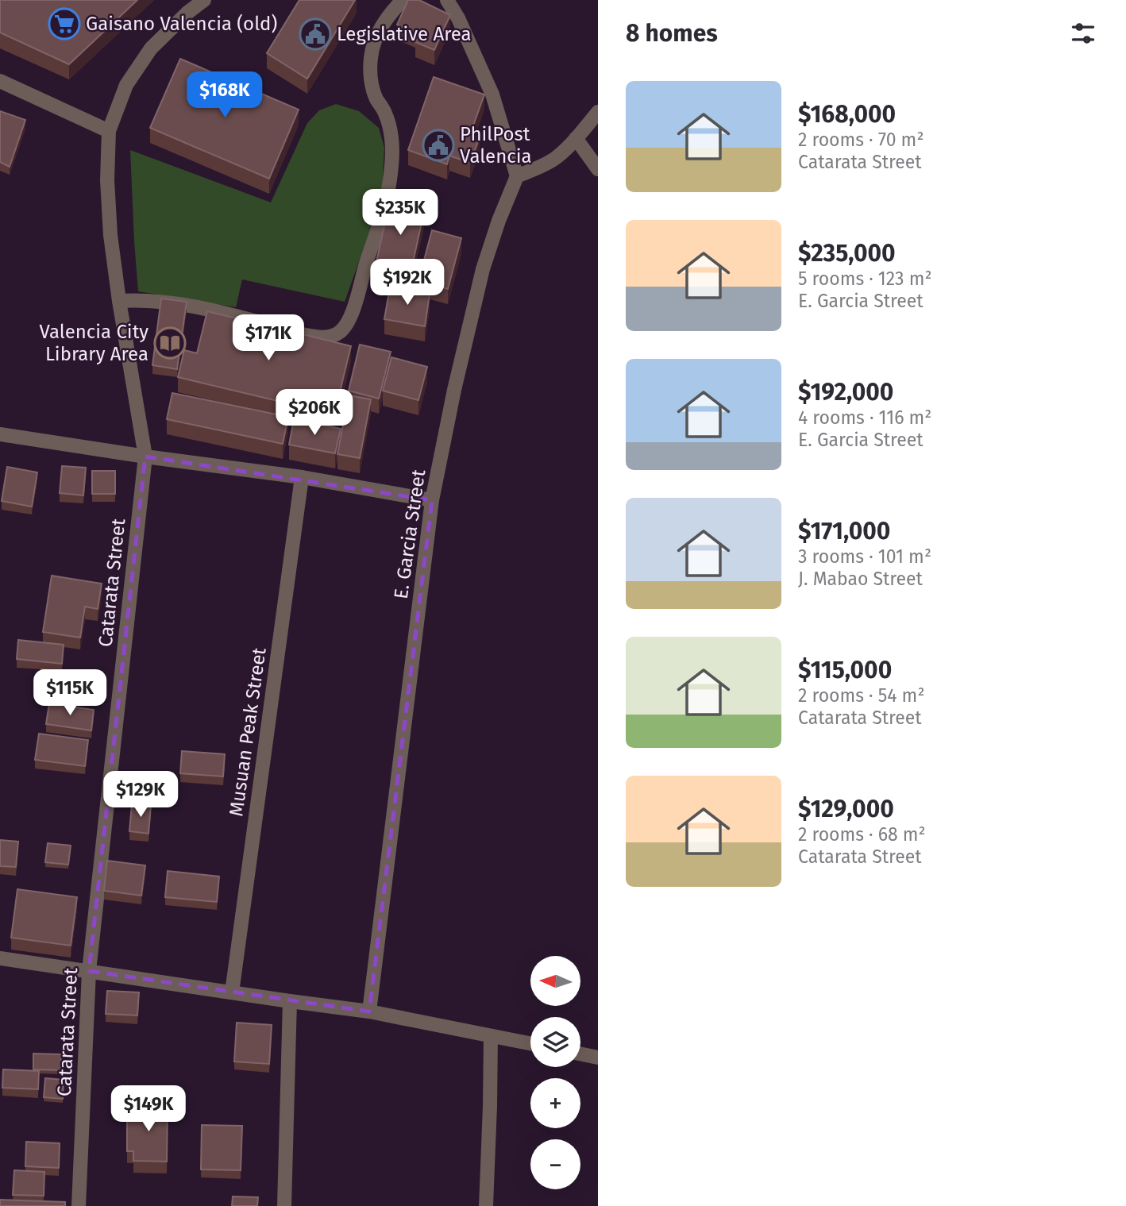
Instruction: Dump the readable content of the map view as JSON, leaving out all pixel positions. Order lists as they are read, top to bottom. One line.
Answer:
{"streets":{"street":["E. Garcia Street","Catarata Street","Musuan Peak Street"]},"places":{"supermarket":["Gaisano Valencia (old)"],"public building":["Legislative Area","PhilPost Valencia"],"library":["Valencia City Library Area"]},"north":"left","page":{"heading":"8 homes","list":[{"name":"$168,000","note":"2 rooms · 70 m² · Catarata Street"},{"name":"$235,000","note":"5 rooms · 123 m² · E. Garcia Street"},{"name":"$192,000","note":"4 rooms · 116 m² · E. Garcia Street"},{"name":"$171,000","note":"3 rooms · 101 m² · J. Mabao Street"},{"name":"$115,000","note":"2 rooms · 54 m² · Catarata Street"},{"name":"$129,000","note":"2 rooms · 68 m² · Catarata Street"}],"price":["$168K","$235K","$192K","$171K","$206K","$115K","$129K","$149K"],"map_buttons":["+","−"]}}
